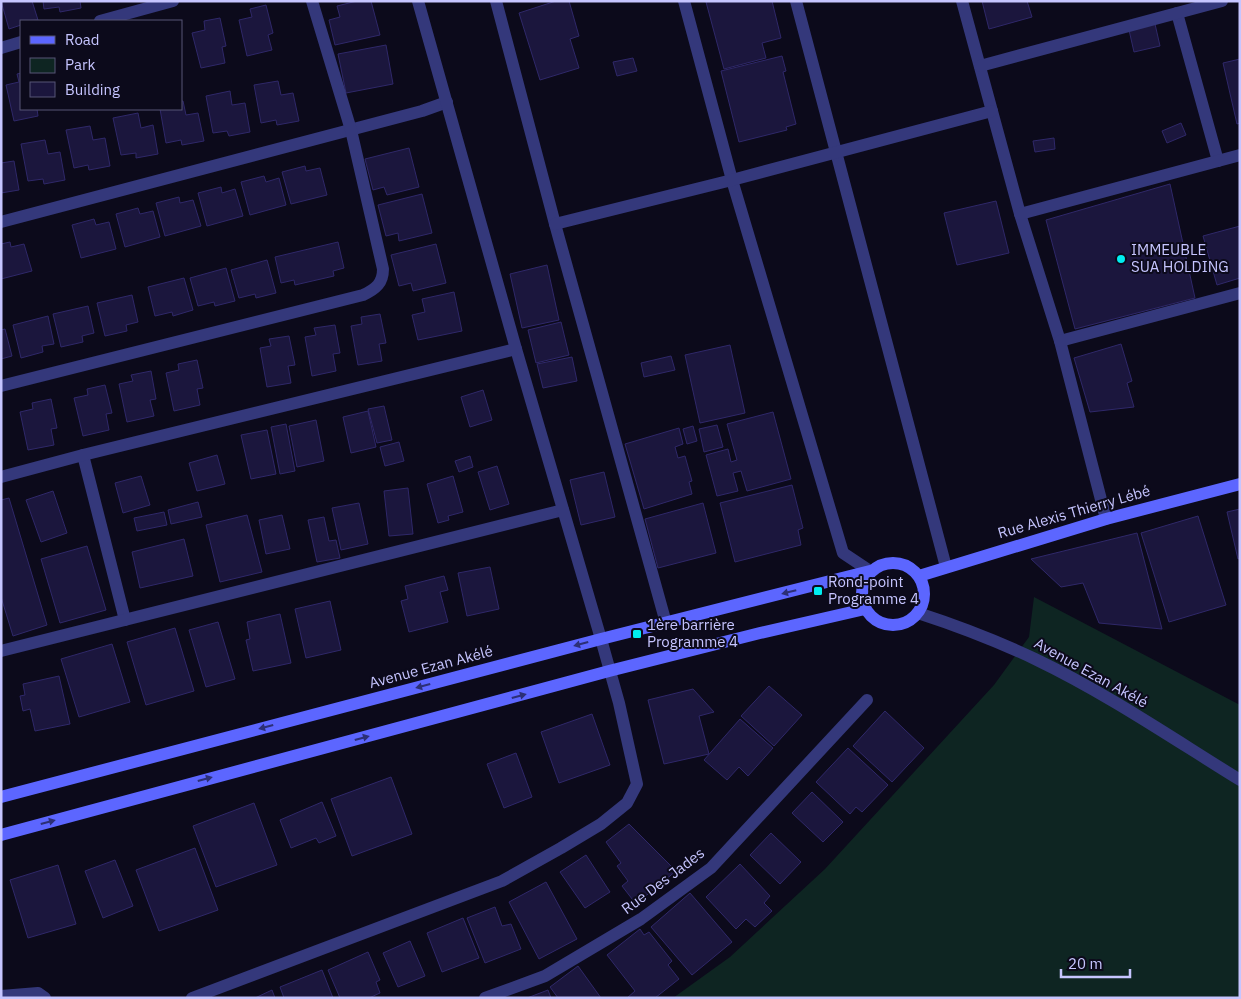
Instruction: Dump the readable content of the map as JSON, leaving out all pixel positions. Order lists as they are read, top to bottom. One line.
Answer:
{"streets":{"main road":["Rue Alexis Thierry Lébé","Avenue Ezan Akélé"],"street":["Rue Des Jades"]},"crossings":[["Rue Alexis Thierry Lébé","Avenue Ezan Akélé"]],"places":{"other":["IMMEUBLE SUA HOLDING"],"transit":["Rond-point Programme 4","1ère barrière Programme 4"]},"legend":["Road","Park","Building"],"scale_bar":"20 m"}
